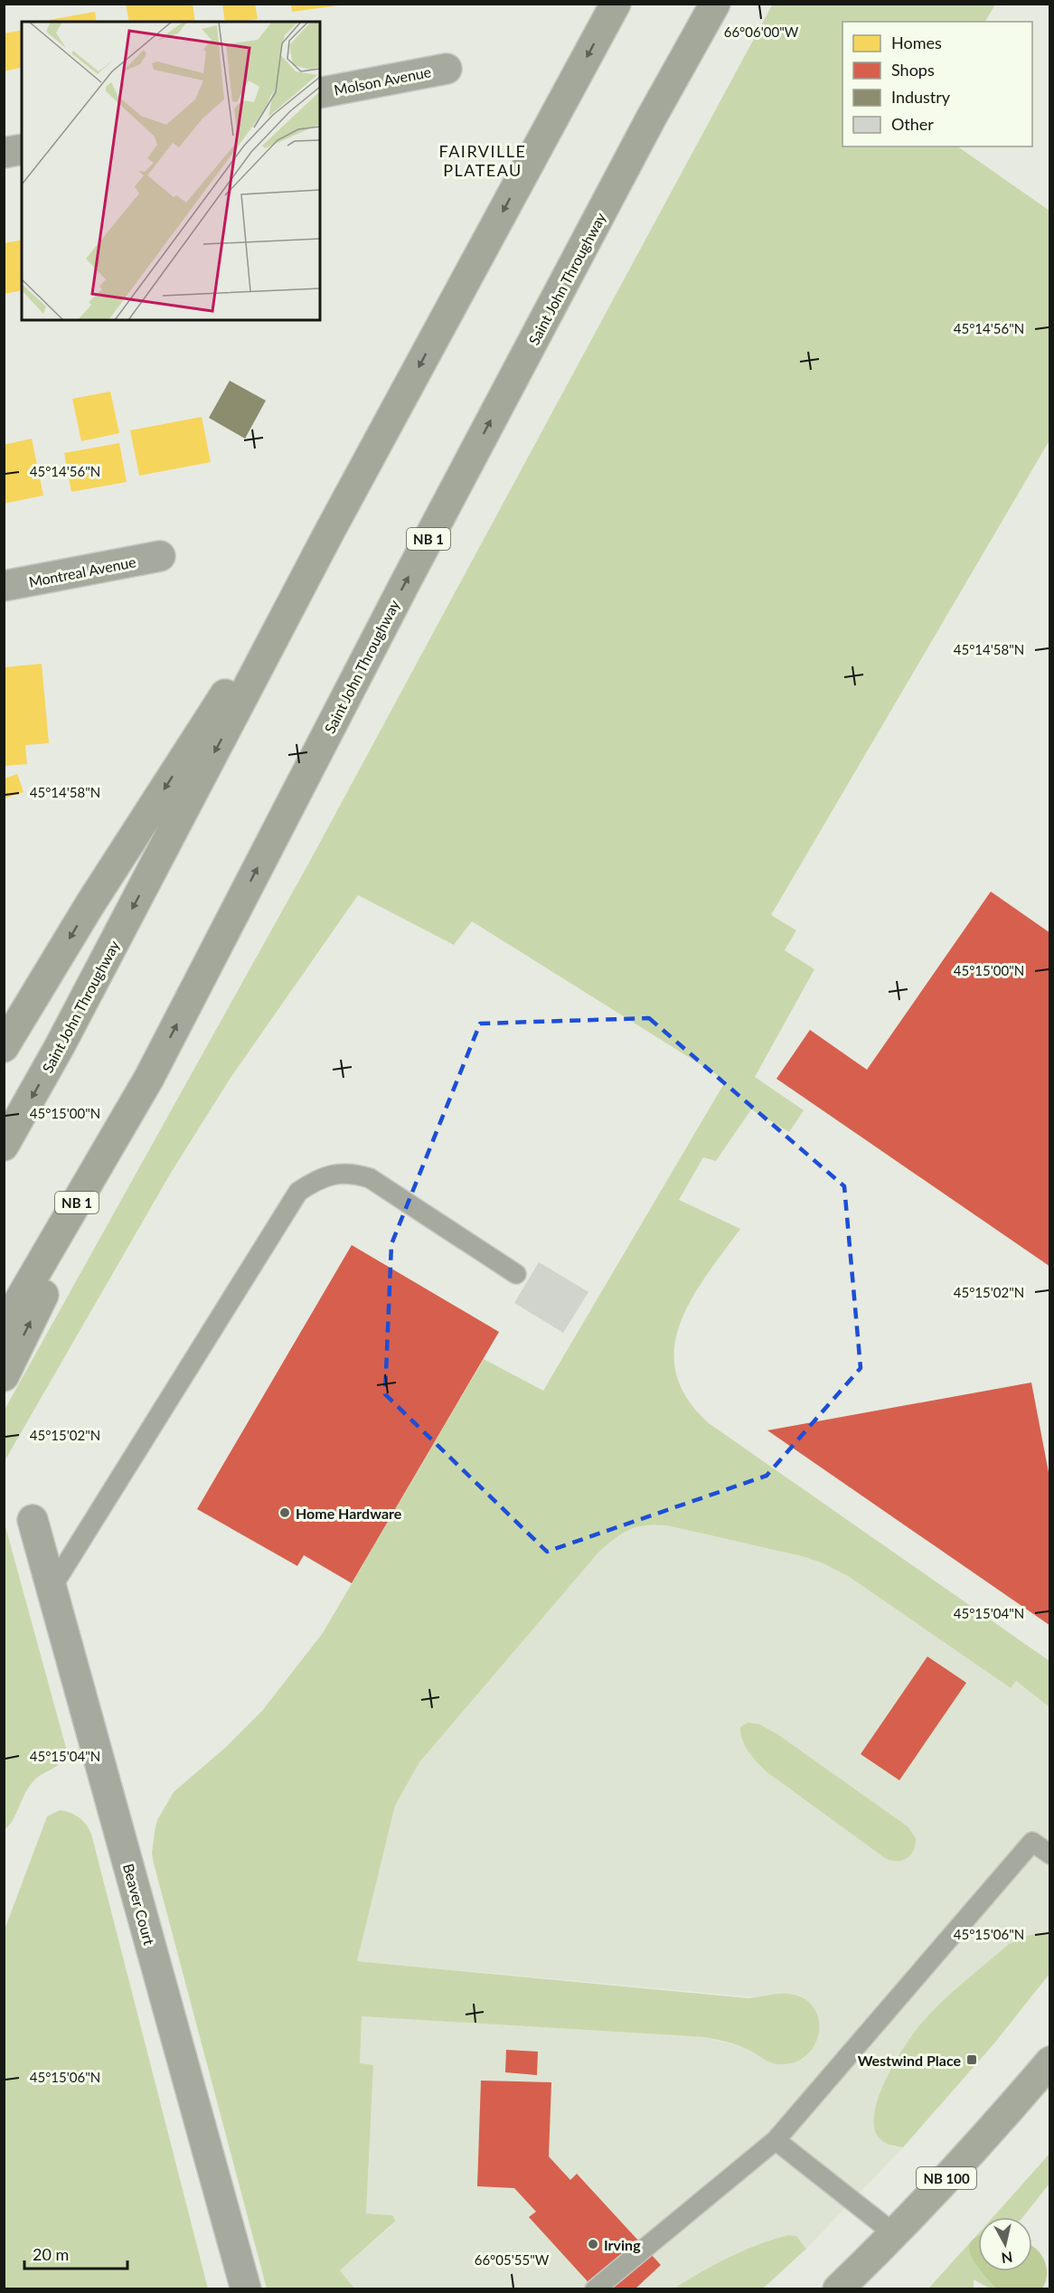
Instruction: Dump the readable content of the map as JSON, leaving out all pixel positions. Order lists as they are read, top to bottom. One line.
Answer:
{"streets":{"highway":["Saint John Throughway","NB 1"],"main road":["NB 100"],"street":["Molson Avenue","Montreal Avenue","Beaver Court"]},"districts":["FAIRVILLE PLATEAU"],"places":{"other":["Home Hardware","Irving"],"transit":["Westwind Place"]},"legend":["Homes","Shops","Industry","Other"],"scale_bar":"20 m","north":"bottom","coordinates":["66°06'00\"W","45°14'56\"N","45°14'58\"N","45°15'00\"N","45°15'02\"N","45°15'04\"N","45°15'06\"N","66°05'55\"W"]}
